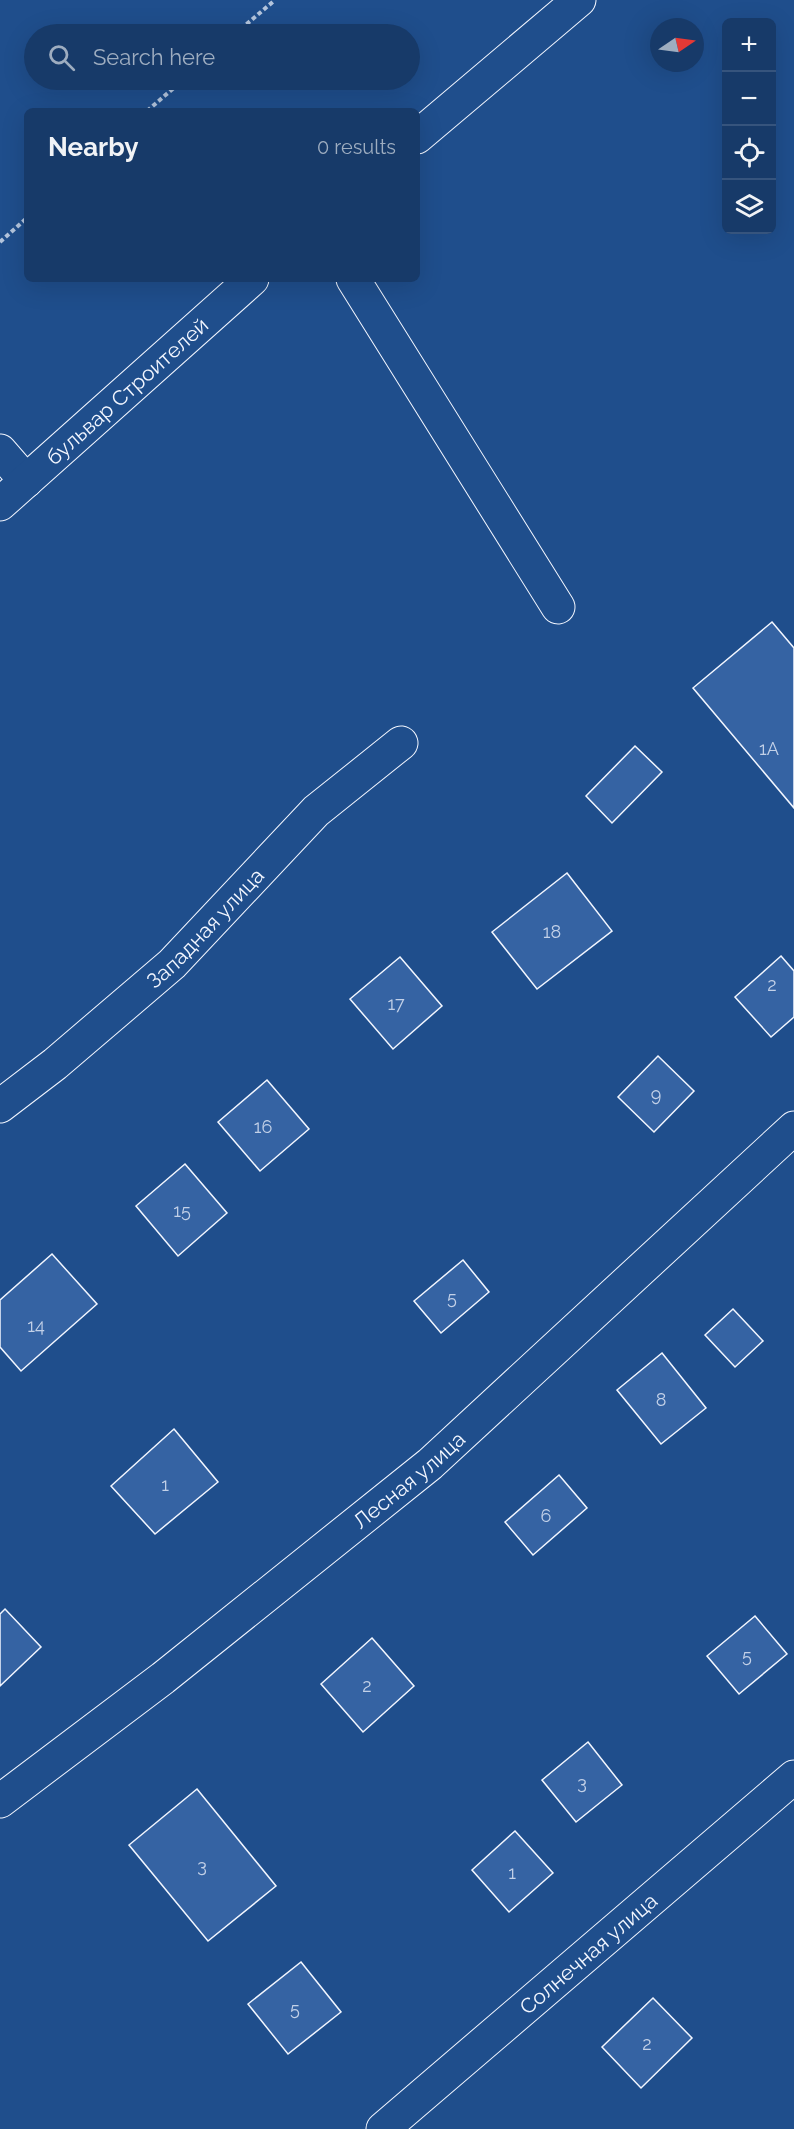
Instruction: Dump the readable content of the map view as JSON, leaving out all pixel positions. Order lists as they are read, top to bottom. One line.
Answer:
{"streets":{"street":["бульвар Строителей","Западная улица","Лесная улица","Солнечная улица"]},"house_numbers":["1А","18","2","17","9","16","15","5","14","8","1","6","5","2","3","3","1","5","2"],"north":"right","page":{"map_buttons":["+","−"],"search":"Search here","heading":["Nearby","0 results"]}}
